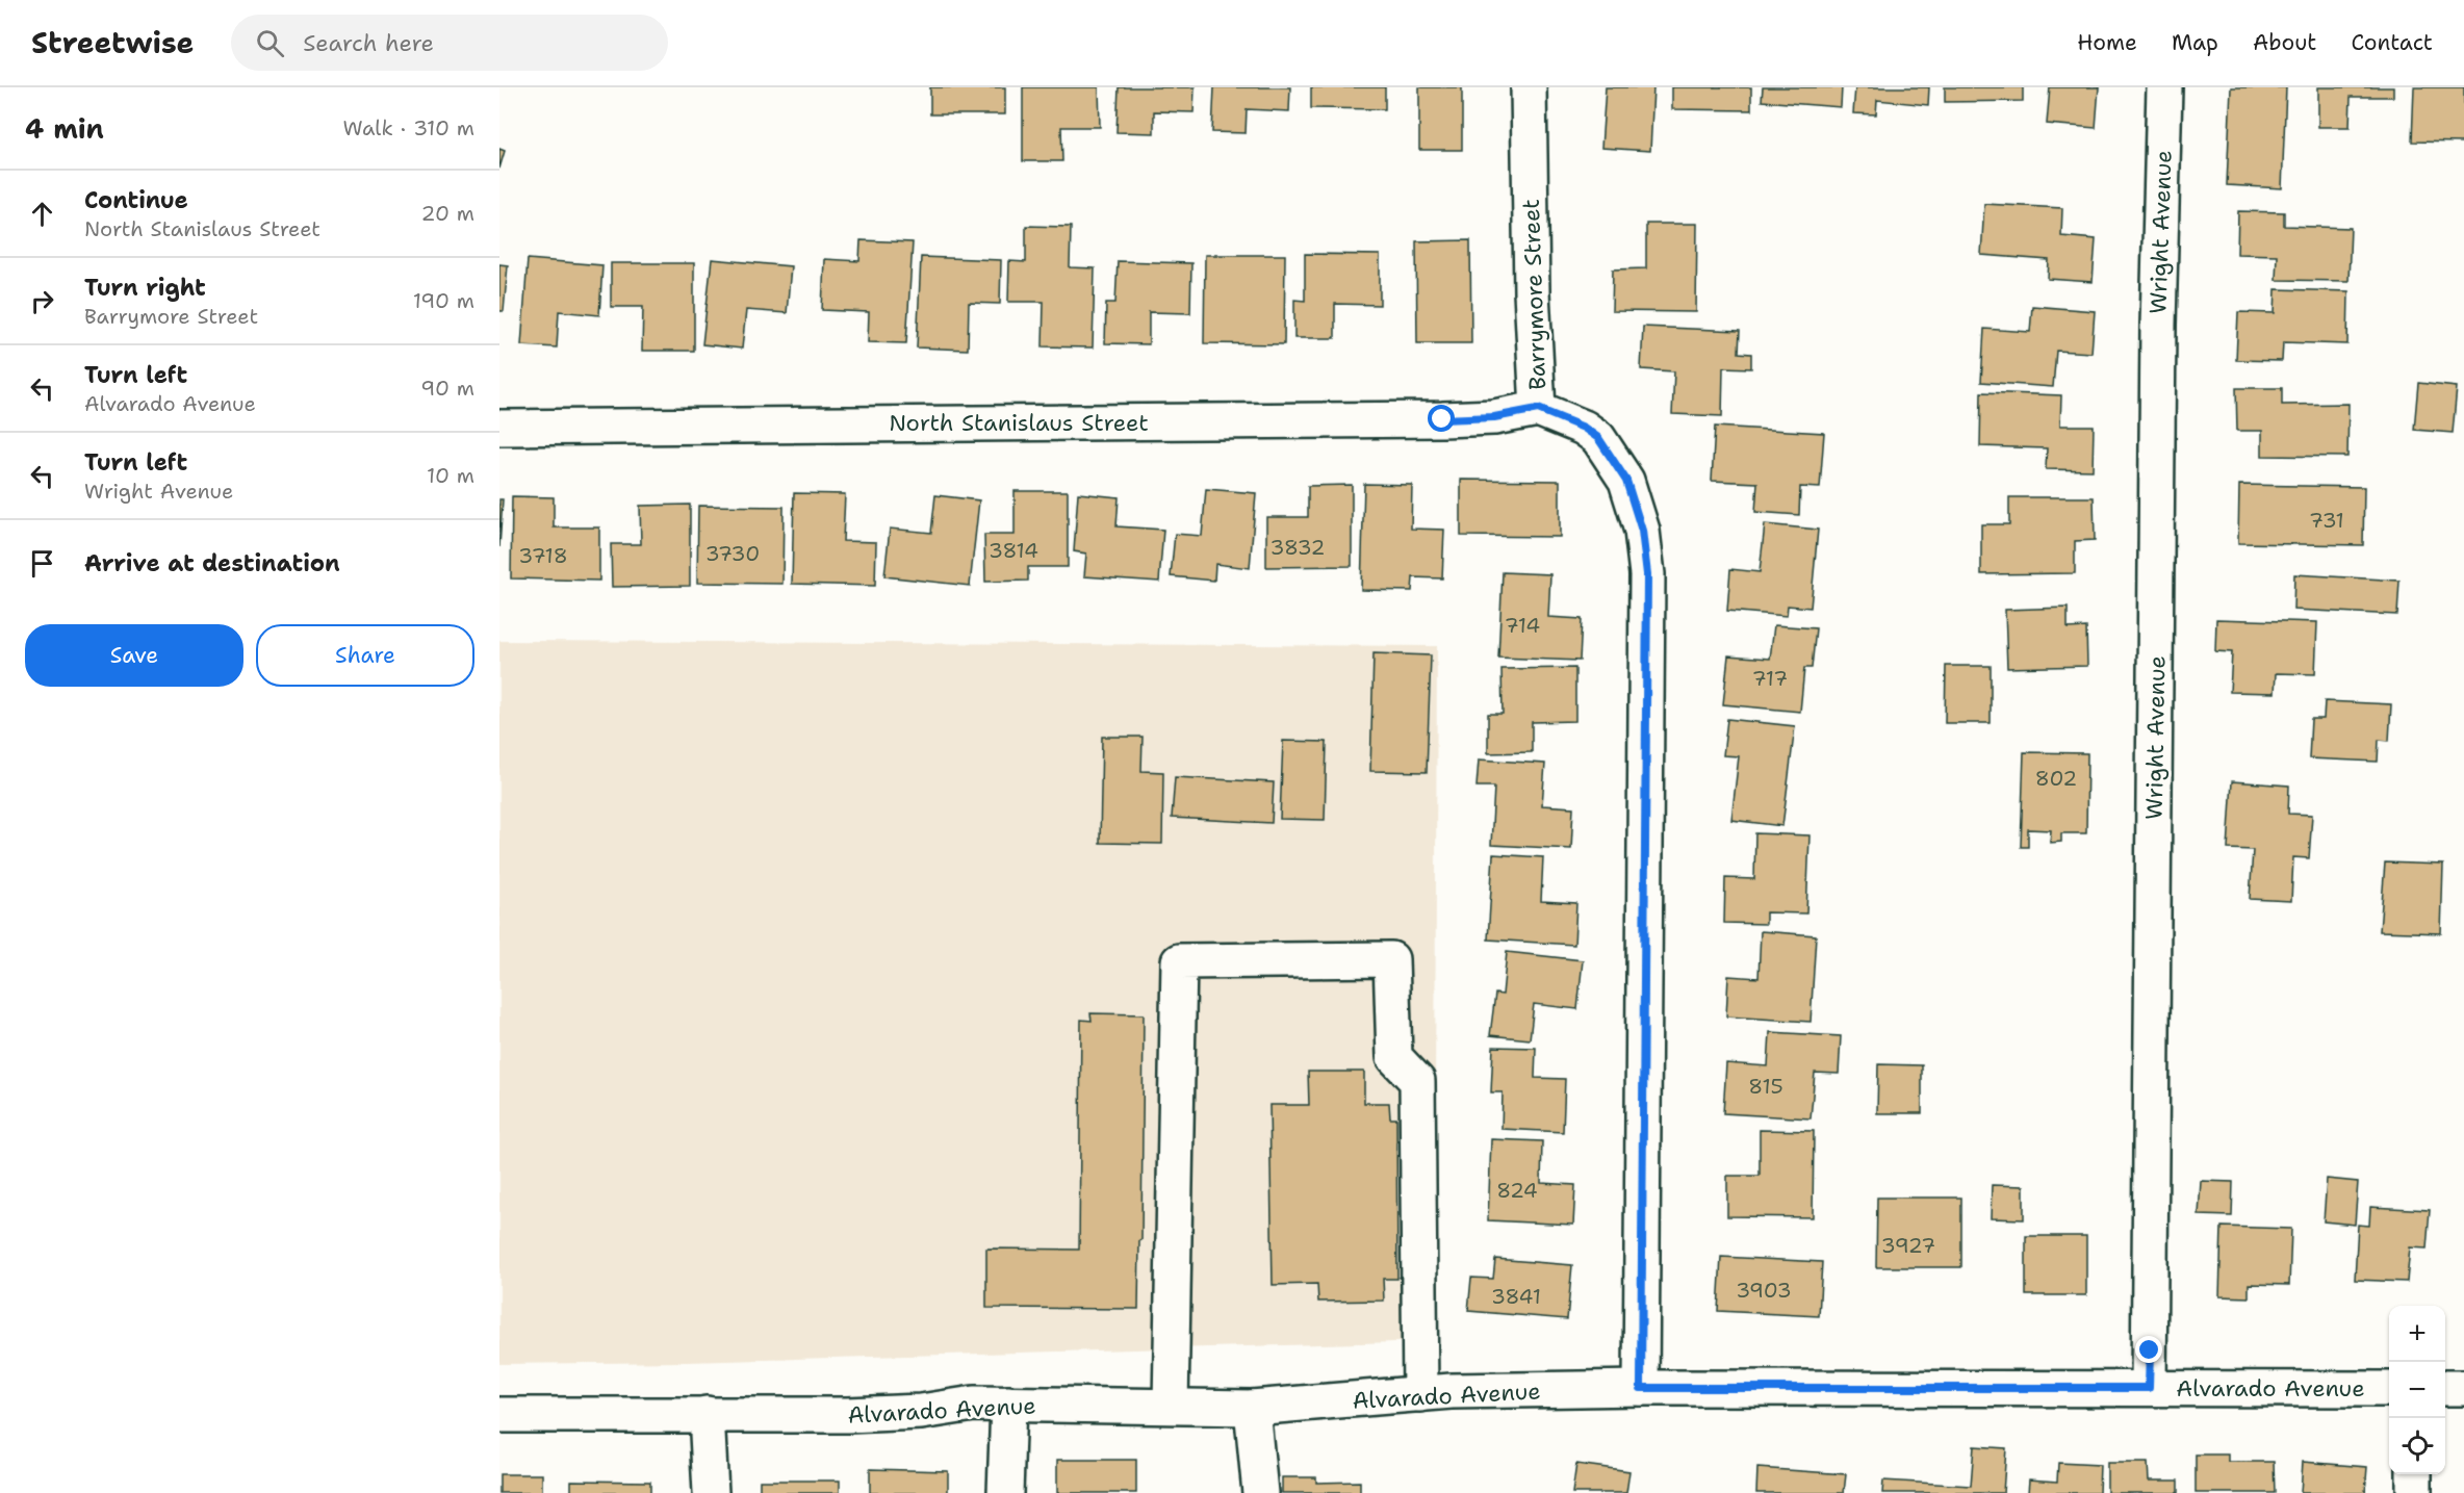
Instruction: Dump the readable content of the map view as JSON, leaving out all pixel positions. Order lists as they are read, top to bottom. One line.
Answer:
{"streets":{"street":["Wright Avenue","Barrymore Street","North Stanislaus Street","Alvarado Avenue"]},"crossings":[["Wright Avenue","Alvarado Avenue"],["Barrymore Street","North Stanislaus Street"],["Barrymore Street","Alvarado Avenue"]],"house_numbers":["731","3832","3814","3730","3718","714","717","802","815","824","3927","3903","3841"],"page":{"header":"Streetwise","search":"Search here","nav":["Home","Map","About","Contact"],"heading":["4 min","Walk · 310 m"],"list":[["Continue","North Stanislaus Street","20 m"],["Turn right","Barrymore Street","190 m"],["Turn left","Alvarado Avenue","90 m"],["Turn left","Wright Avenue","10 m"],"Arrive at destination"],"buttons":["Save","Share"],"map_buttons":["+","−"]}}
